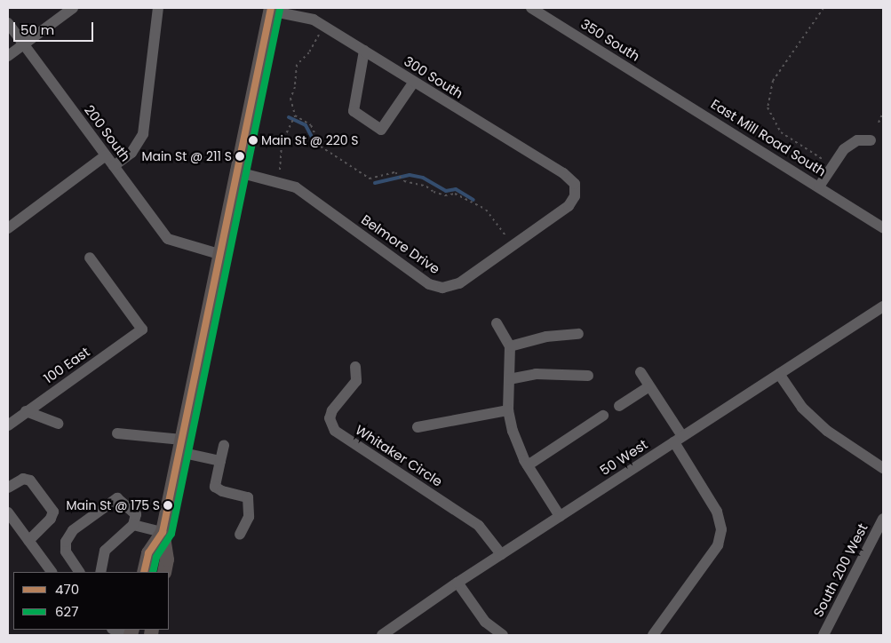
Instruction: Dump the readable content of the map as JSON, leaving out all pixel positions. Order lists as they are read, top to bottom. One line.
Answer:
{"streets":{"street":["350 South","300 South","200 South","East Mill Road South","Belmore Drive","100 East","Whitaker Circle","50 West","South 200 West"]},"crossings":[["350 South","East Mill Road South"],["300 South","Belmore Drive"],["Whitaker Circle","50 West"]],"places":["Main St @ 220 S","Main St @ 211 S","Main St @ 175 S"],"lines":["transit line 470","transit line 627"],"legend":["470","627"],"scale_bar":"50 m"}
